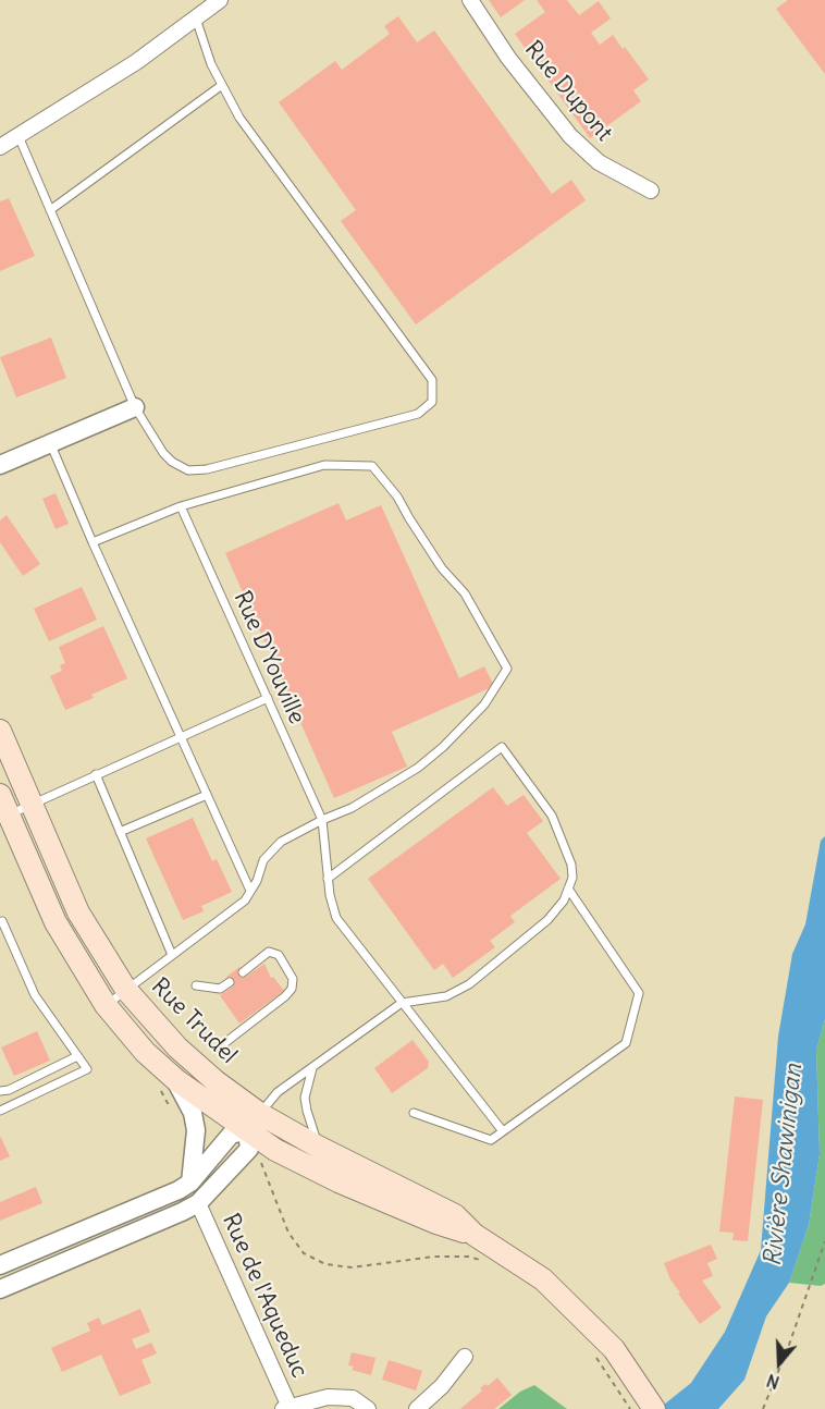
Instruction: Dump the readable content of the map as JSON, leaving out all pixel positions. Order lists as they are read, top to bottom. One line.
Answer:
{"streets":{"main road":["Rue Trudel"],"street":["Rue Dupont","Rue de l'Aqueduc"],"lane":["Rue D'Youville"]},"water":["Rivière Shawinigan"],"north":"bottom"}
